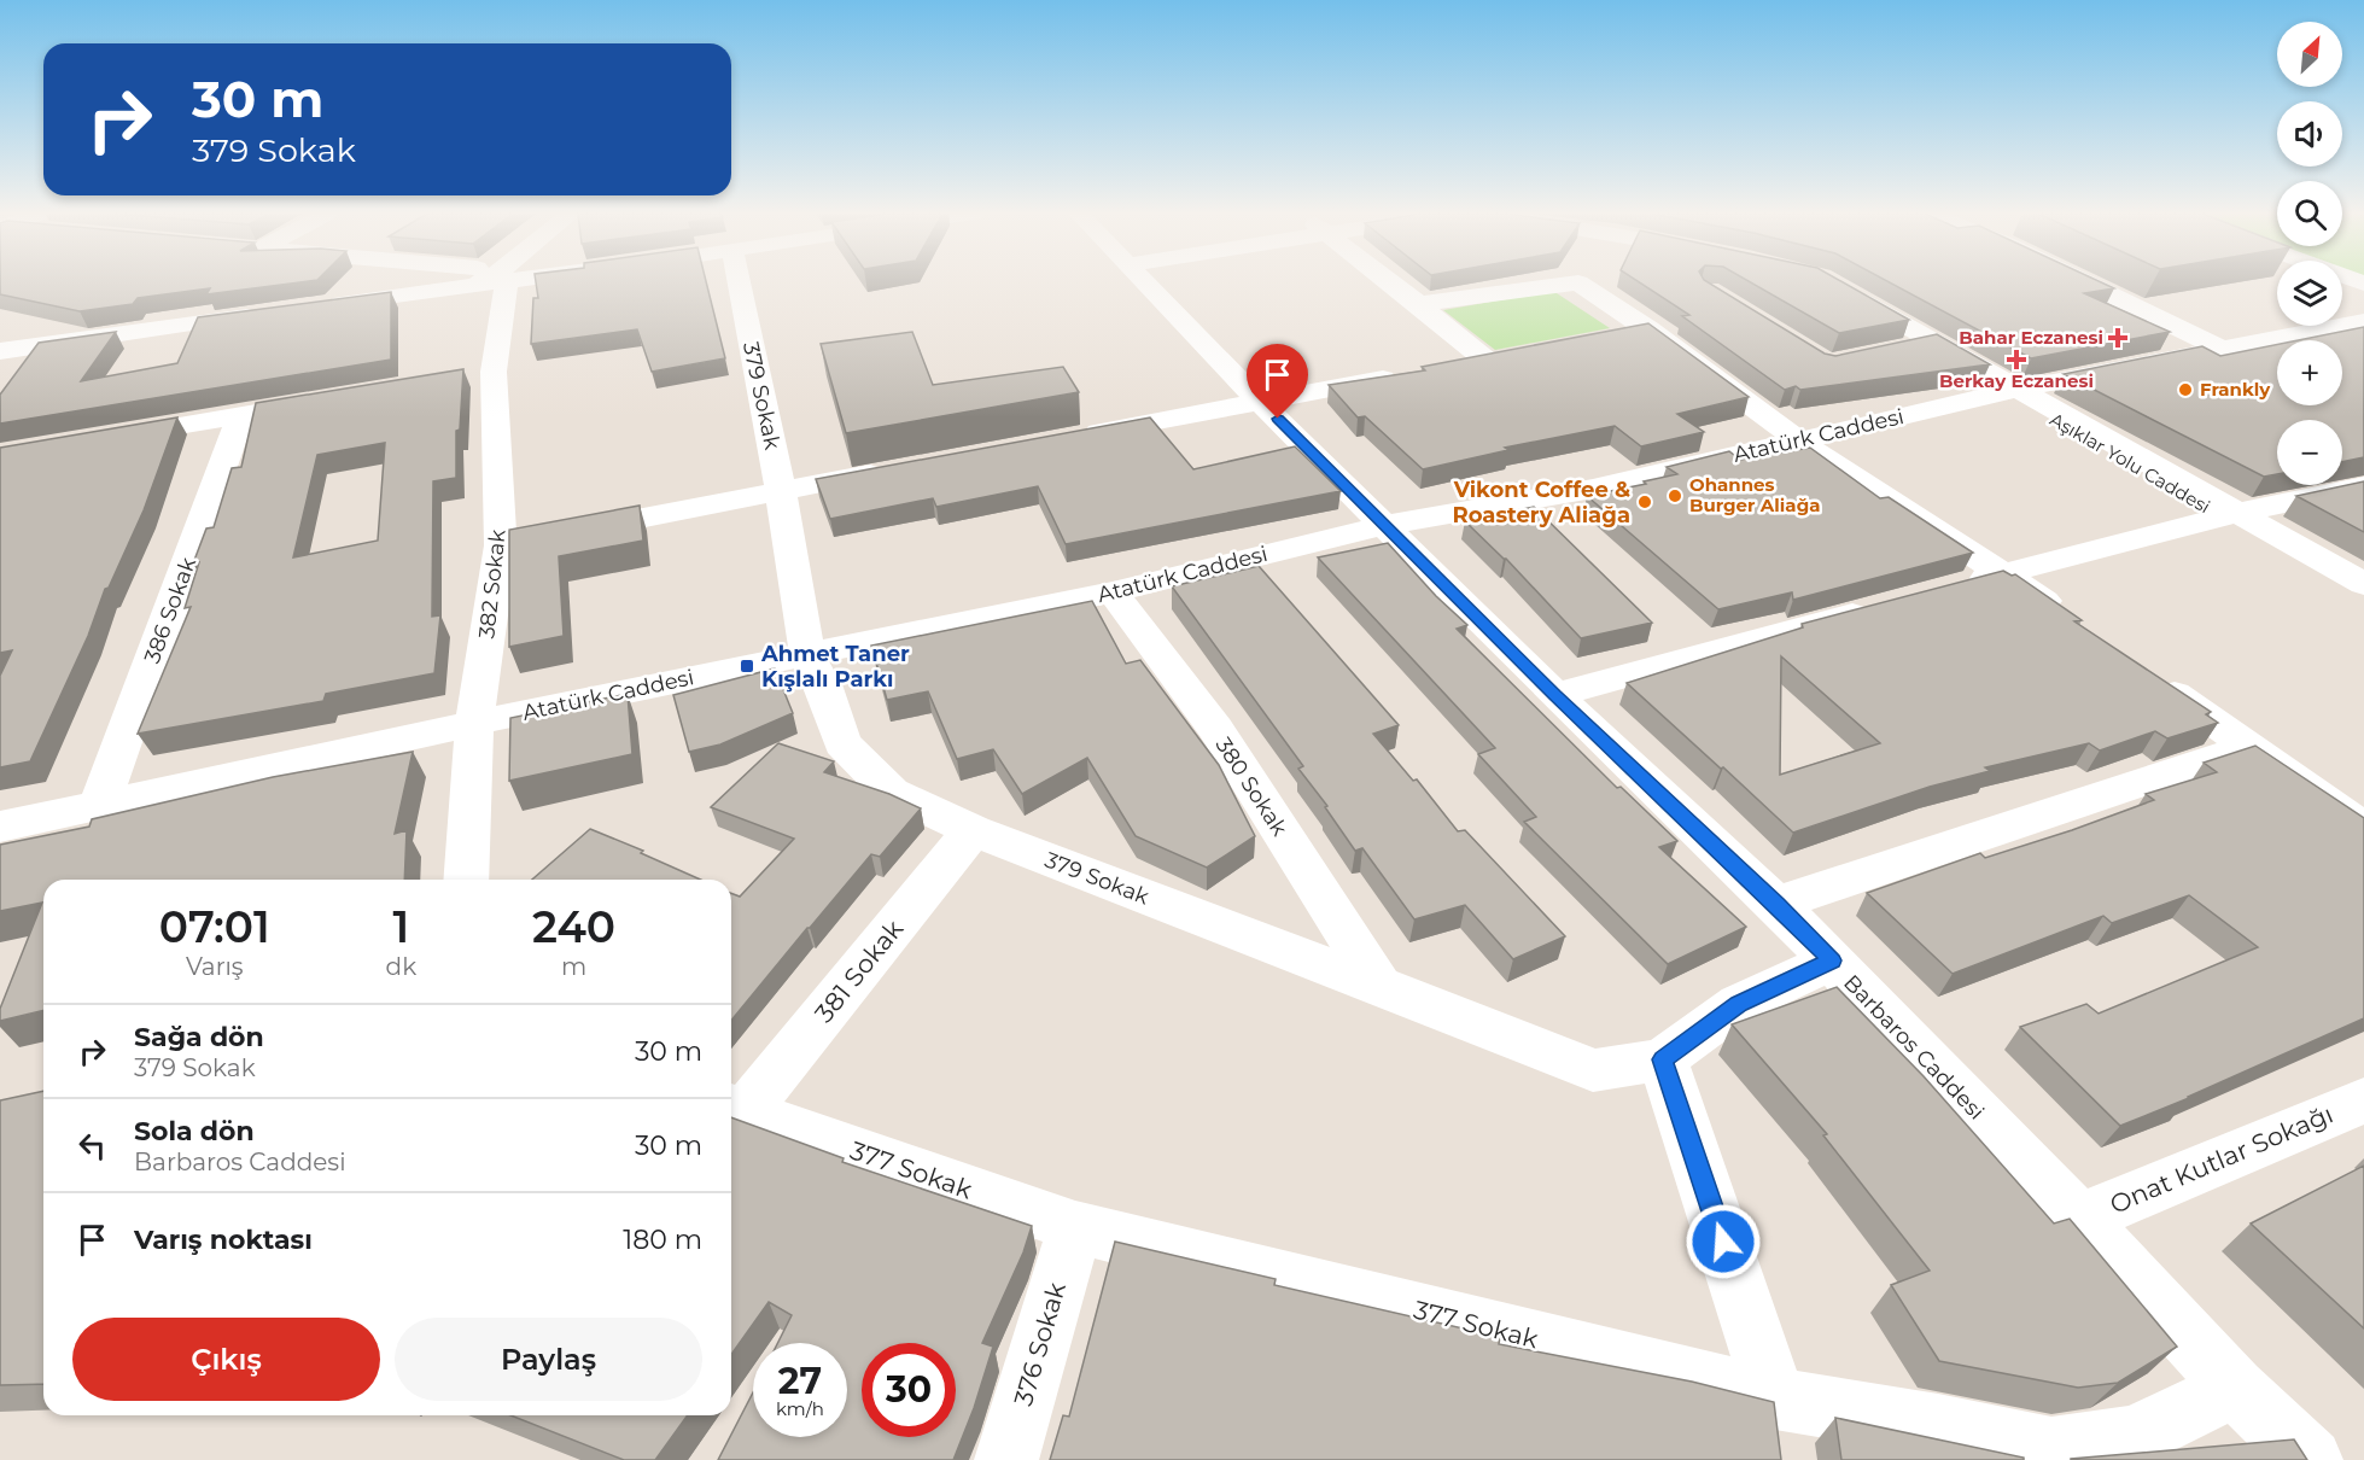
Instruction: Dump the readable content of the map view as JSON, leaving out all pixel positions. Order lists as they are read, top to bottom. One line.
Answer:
{"streets":{"street":["379 Sokak","Atatürk Caddesi","Aşıklar Yolu Caddesi","382 Sokak","386 Sokak","380 Sokak","381 Sokak","Barbaros Caddesi","Onat Kutlar Sokağı","377 Sokak","376 Sokak"]},"crossings":[["379 Sokak","Atatürk Caddesi"],["379 Sokak","380 Sokak"],["379 Sokak","381 Sokak"],["379 Sokak","Barbaros Caddesi"],["Atatürk Caddesi","Aşıklar Yolu Caddesi"],["Atatürk Caddesi","382 Sokak"],["Atatürk Caddesi","386 Sokak"],["Atatürk Caddesi","380 Sokak"],["Atatürk Caddesi","Barbaros Caddesi"],["381 Sokak","377 Sokak"],["Barbaros Caddesi","Onat Kutlar Sokağı"],["Barbaros Caddesi","377 Sokak"],["377 Sokak","376 Sokak"]],"places":{"health":["Bahar Eczanesi","Berkay Eczanesi"],"other":["Frankly","Ohannes Burger Aliağa","Vikont Coffee & Roastery Aliağa"],"transit":["Ahmet Taner Kışlalı Parkı"]},"north":"top right","page":{"map_buttons":["+","−"],"turn":["30 m","379 Sokak"],"eta":["07:01","Varış","1","dk","240","m"],"list":[{"name":"Sağa dön","note":"379 Sokak","value":"30 m"},{"name":"Sola dön","note":"Barbaros Caddesi","value":"30 m"},{"name":"Varış noktası","value":"180 m"}],"buttons":["Çıkış","Paylaş"],"speed":"27 km/h","limit":"30"}}
